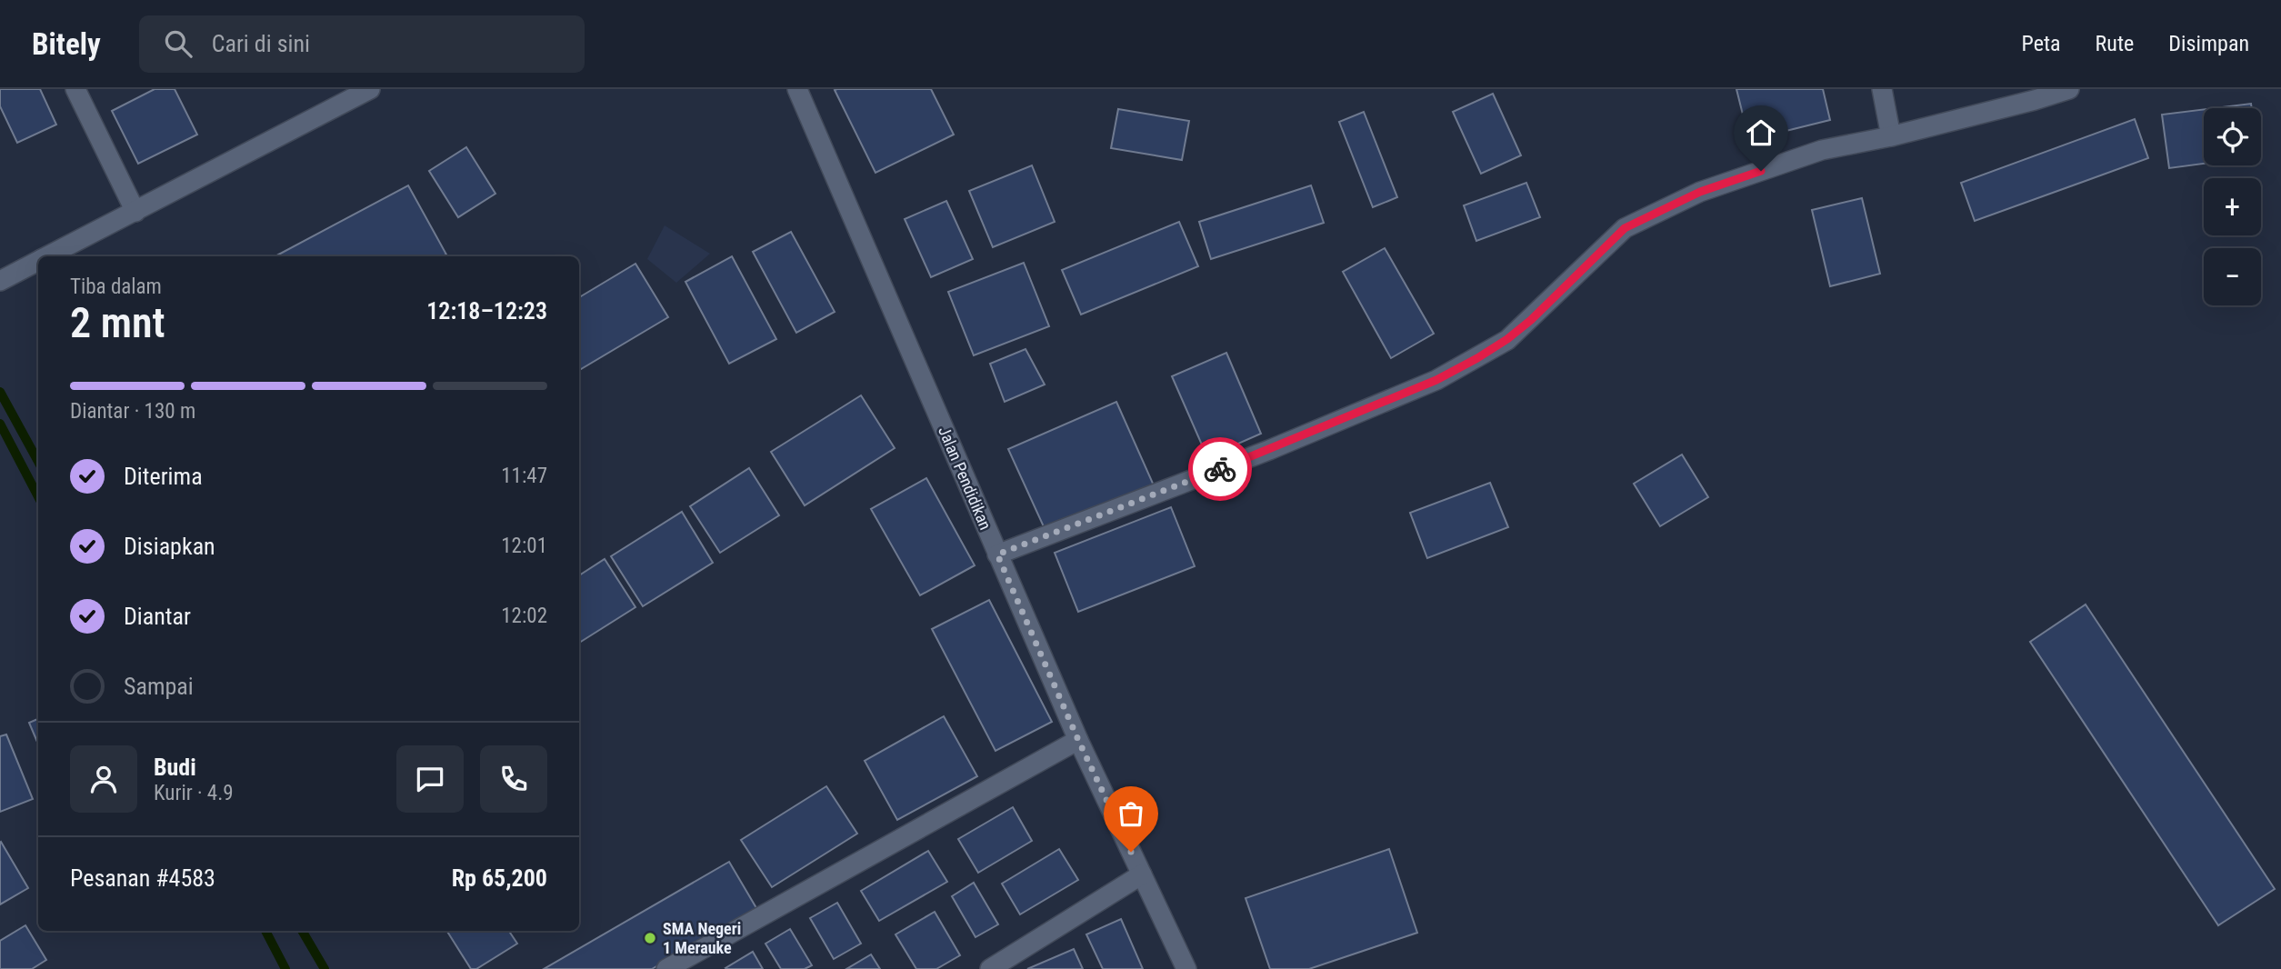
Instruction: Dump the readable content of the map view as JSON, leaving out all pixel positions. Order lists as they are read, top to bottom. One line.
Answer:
{"streets":{"street":["Jalan Pendidikan"]},"places":["SMA Negeri 1 Merauke"],"page":{"header":"Bitely","search":"Cari di sini","nav":["Peta","Rute","Disimpan"],"map_buttons":["+","−"],"heading":["2 mnt","Tiba dalam","12:18–12:23"],"panel":["Budi","Kurir · 4.9","Pesanan #4583","Rp 65,200"],"bar":"Diantar · 130 m","list":[["Diterima","11:47"],["Disiapkan","12:01"],["Diantar","12:02"],"Sampai"]}}
